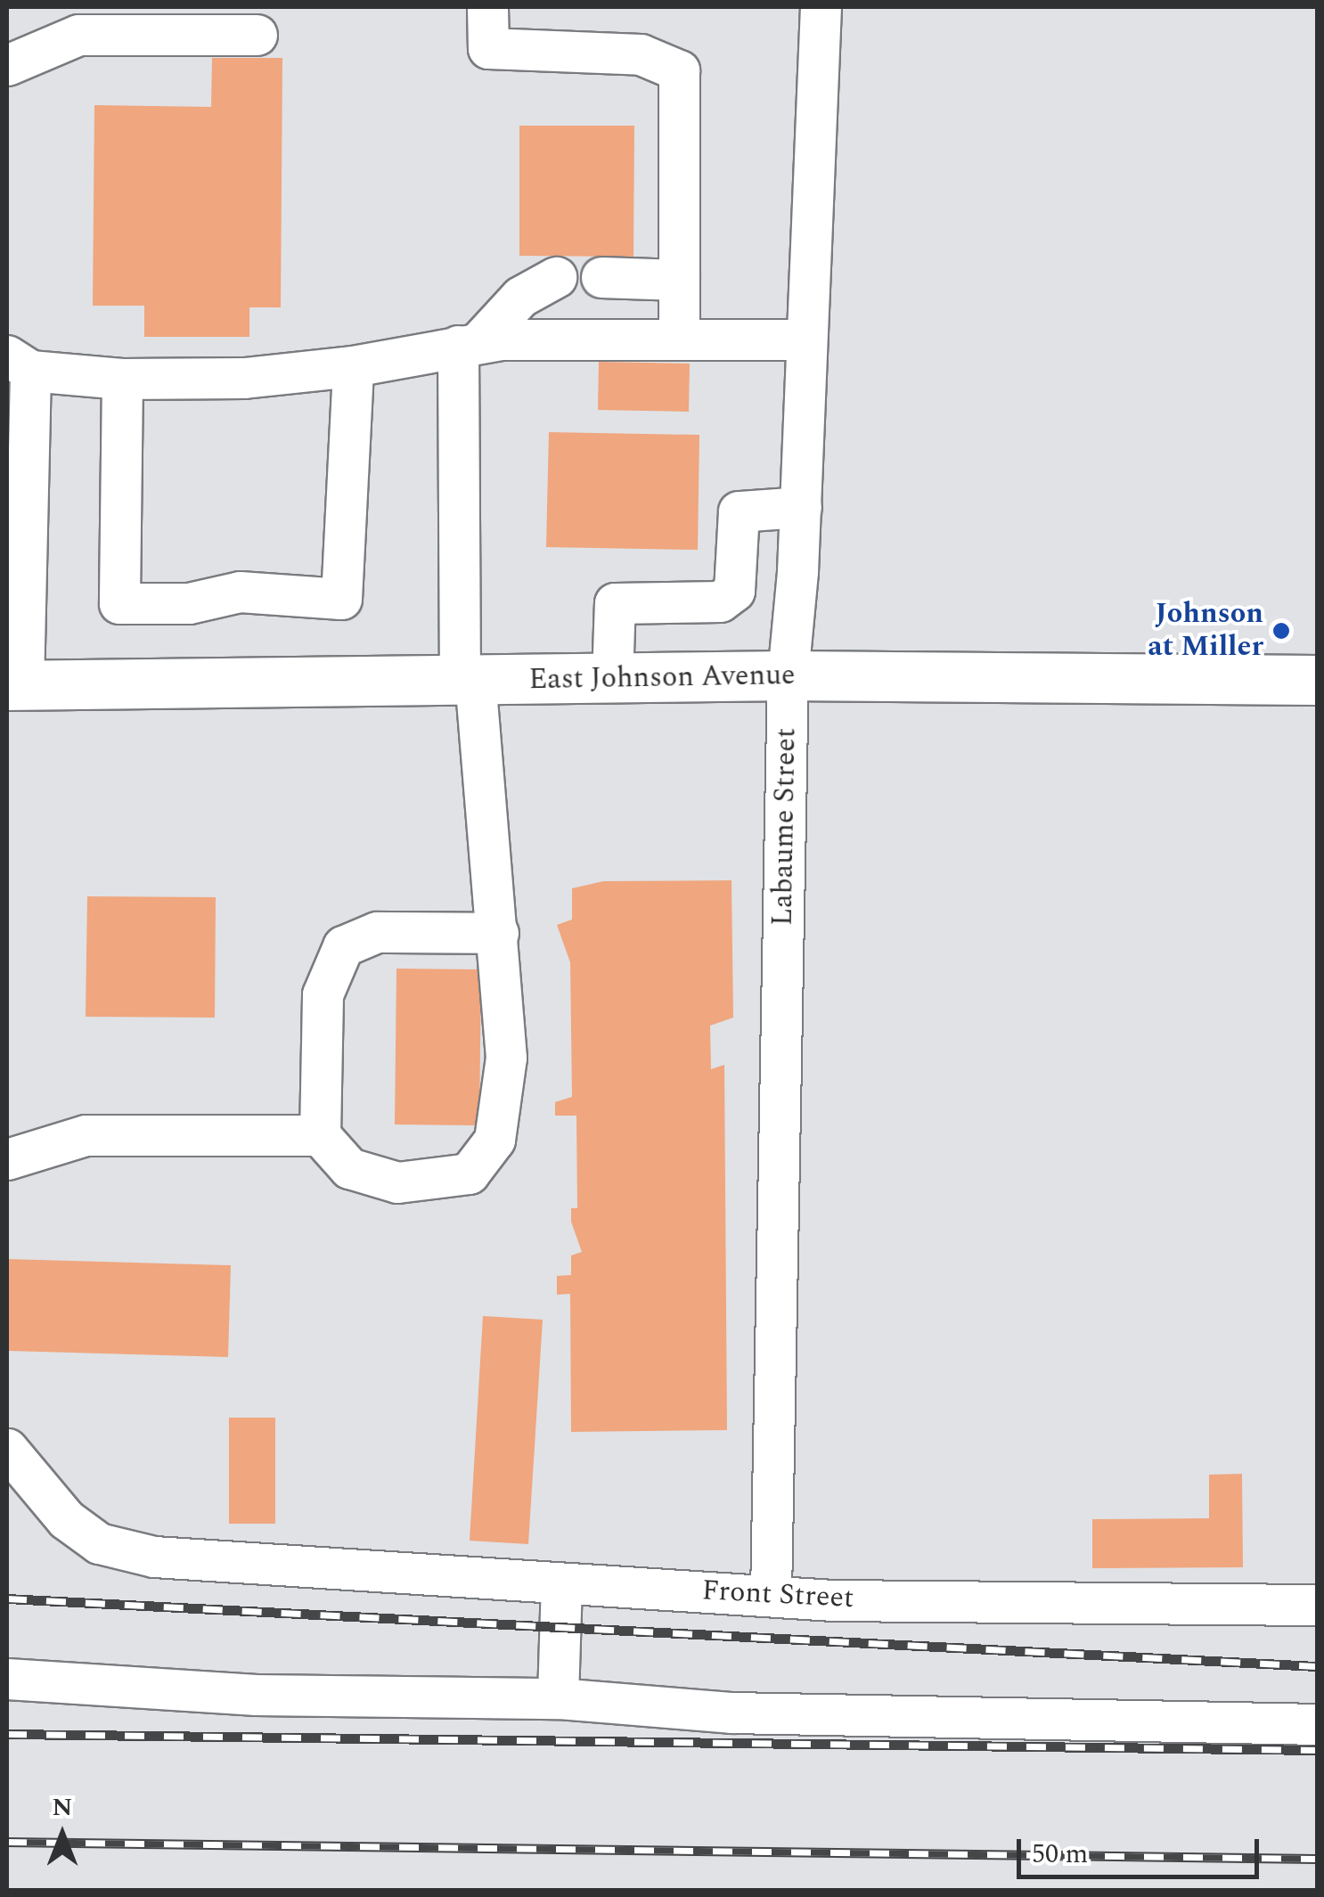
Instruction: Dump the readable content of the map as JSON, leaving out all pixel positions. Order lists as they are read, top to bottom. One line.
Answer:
{"streets":{"main road":["East Johnson Avenue"],"street":["Labaume Street","Front Street"]},"crossings":[["East Johnson Avenue","Labaume Street"],["Labaume Street","Front Street"]],"places":["Johnson at Miller"],"scale_bar":"50 m","north":"top"}
